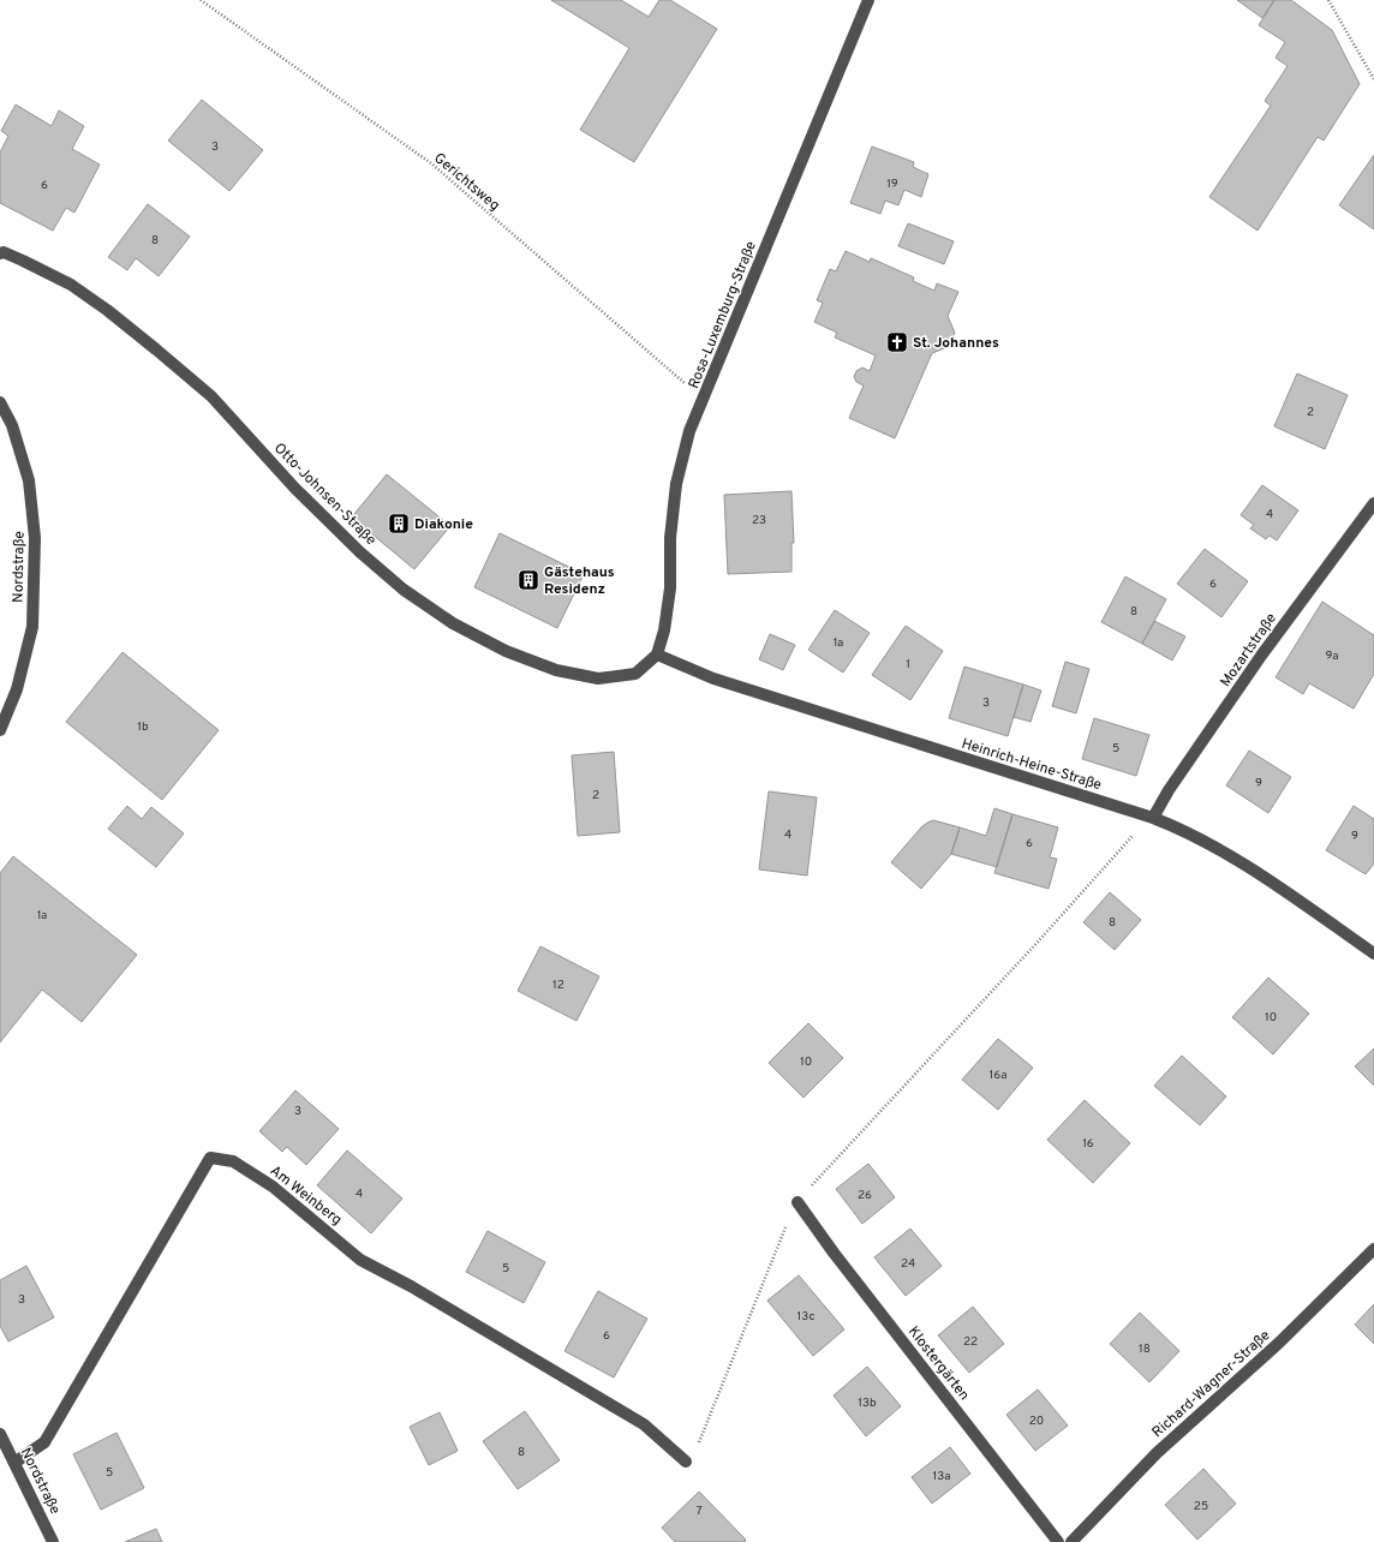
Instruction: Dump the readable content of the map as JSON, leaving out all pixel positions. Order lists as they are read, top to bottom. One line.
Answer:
{"streets":{"street":["Rosa-Luxemburg-Straße","Otto-Johnsen-Straße","Nordstraße","Mozartstraße","Heinrich-Heine-Straße","Am Weinberg","Klostergärten","Richard-Wagner-Straße"],"path":["Gerichtsweg"]},"crossings":[["Gerichtsweg","Rosa-Luxemburg-Straße"],["Rosa-Luxemburg-Straße","Otto-Johnsen-Straße"],["Rosa-Luxemburg-Straße","Heinrich-Heine-Straße"],["Otto-Johnsen-Straße","Heinrich-Heine-Straße"],["Nordstraße","Am Weinberg"],["Mozartstraße","Heinrich-Heine-Straße"]],"places":{"church":["St. Johannes"],"building":["Diakonie","Gästehaus Residenz"]},"house_numbers":["3","19","6","8","2","4","23","6","8","1a","9a","1","3","1b","5","9","2","4","9","6","1a","8","12","10","10","16a","3","16","4","26","24","5","3","13c","6","22","18","13b","20","8","5","13a","25","7"]}
